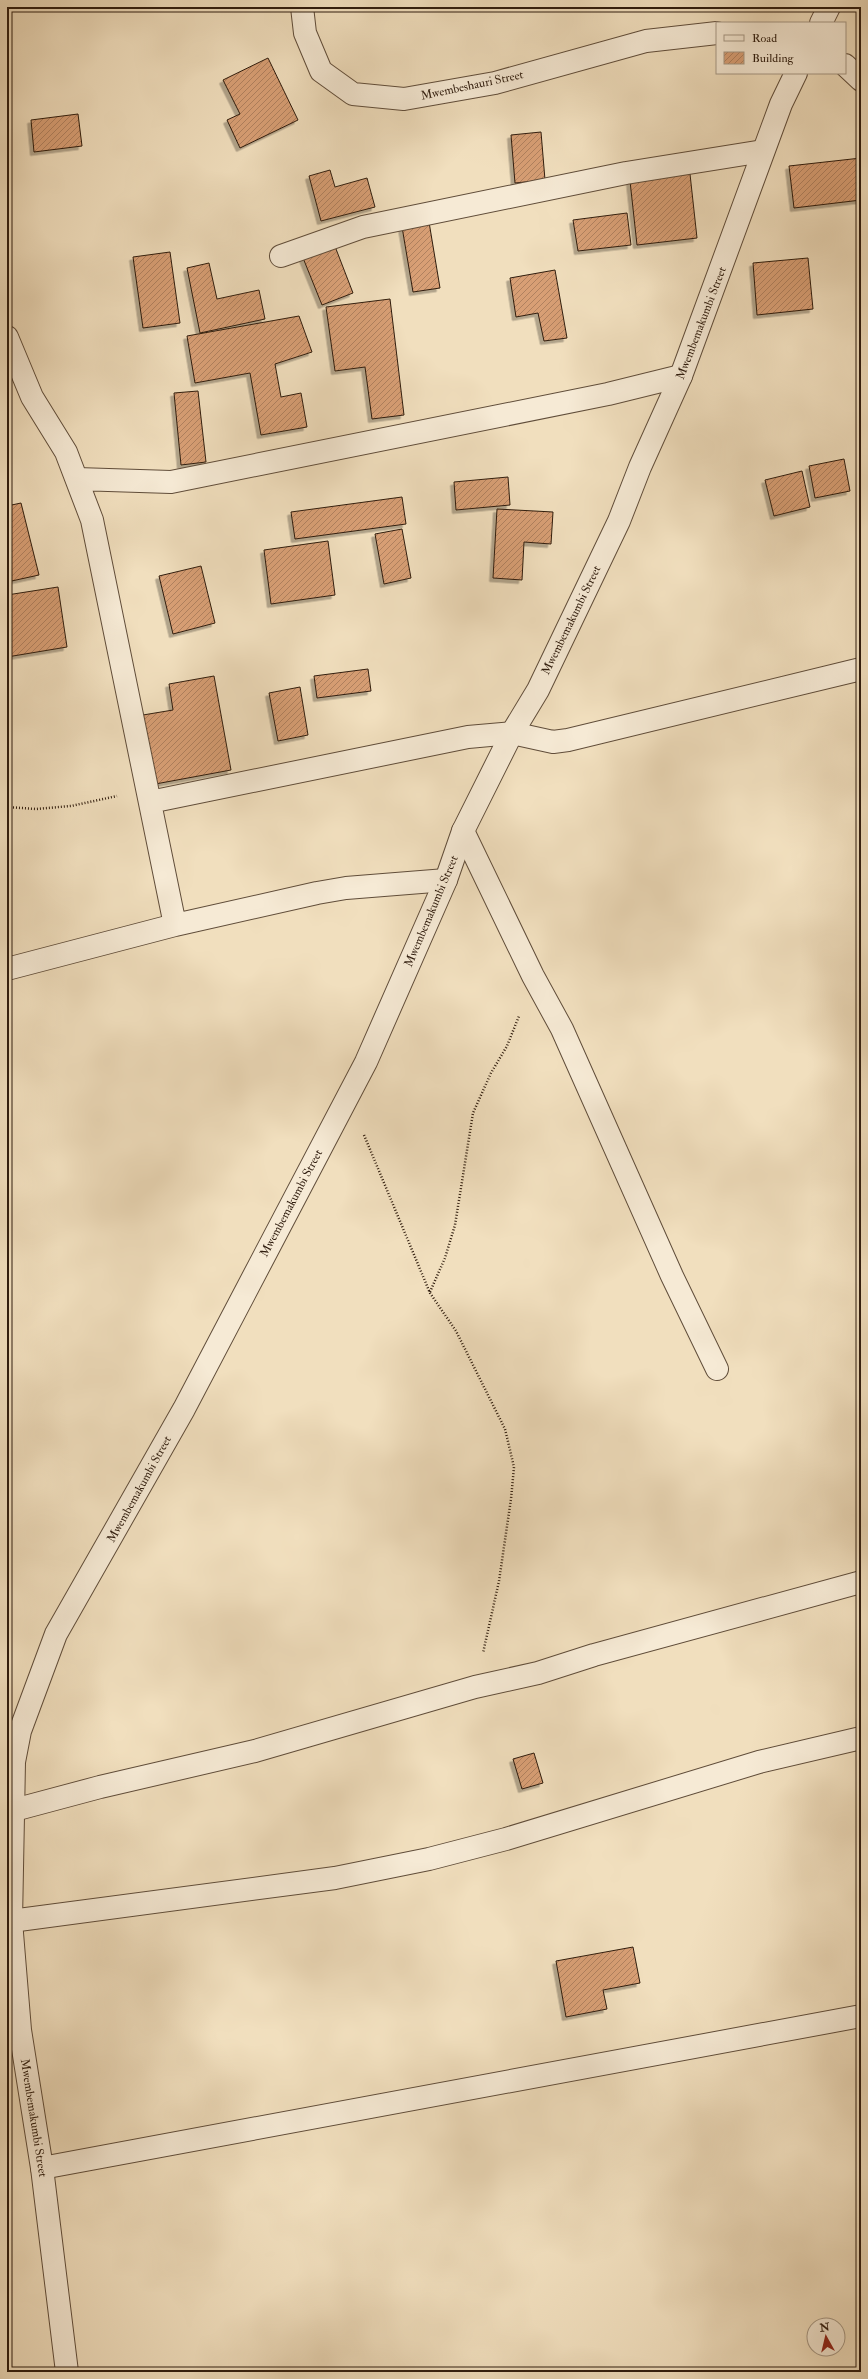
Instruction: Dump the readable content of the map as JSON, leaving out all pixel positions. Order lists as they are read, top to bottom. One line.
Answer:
{"streets":{"street":["Mwembeshauri Street","Mwembemakumbi Street"]},"legend":["Road","Building"],"north":"top"}
